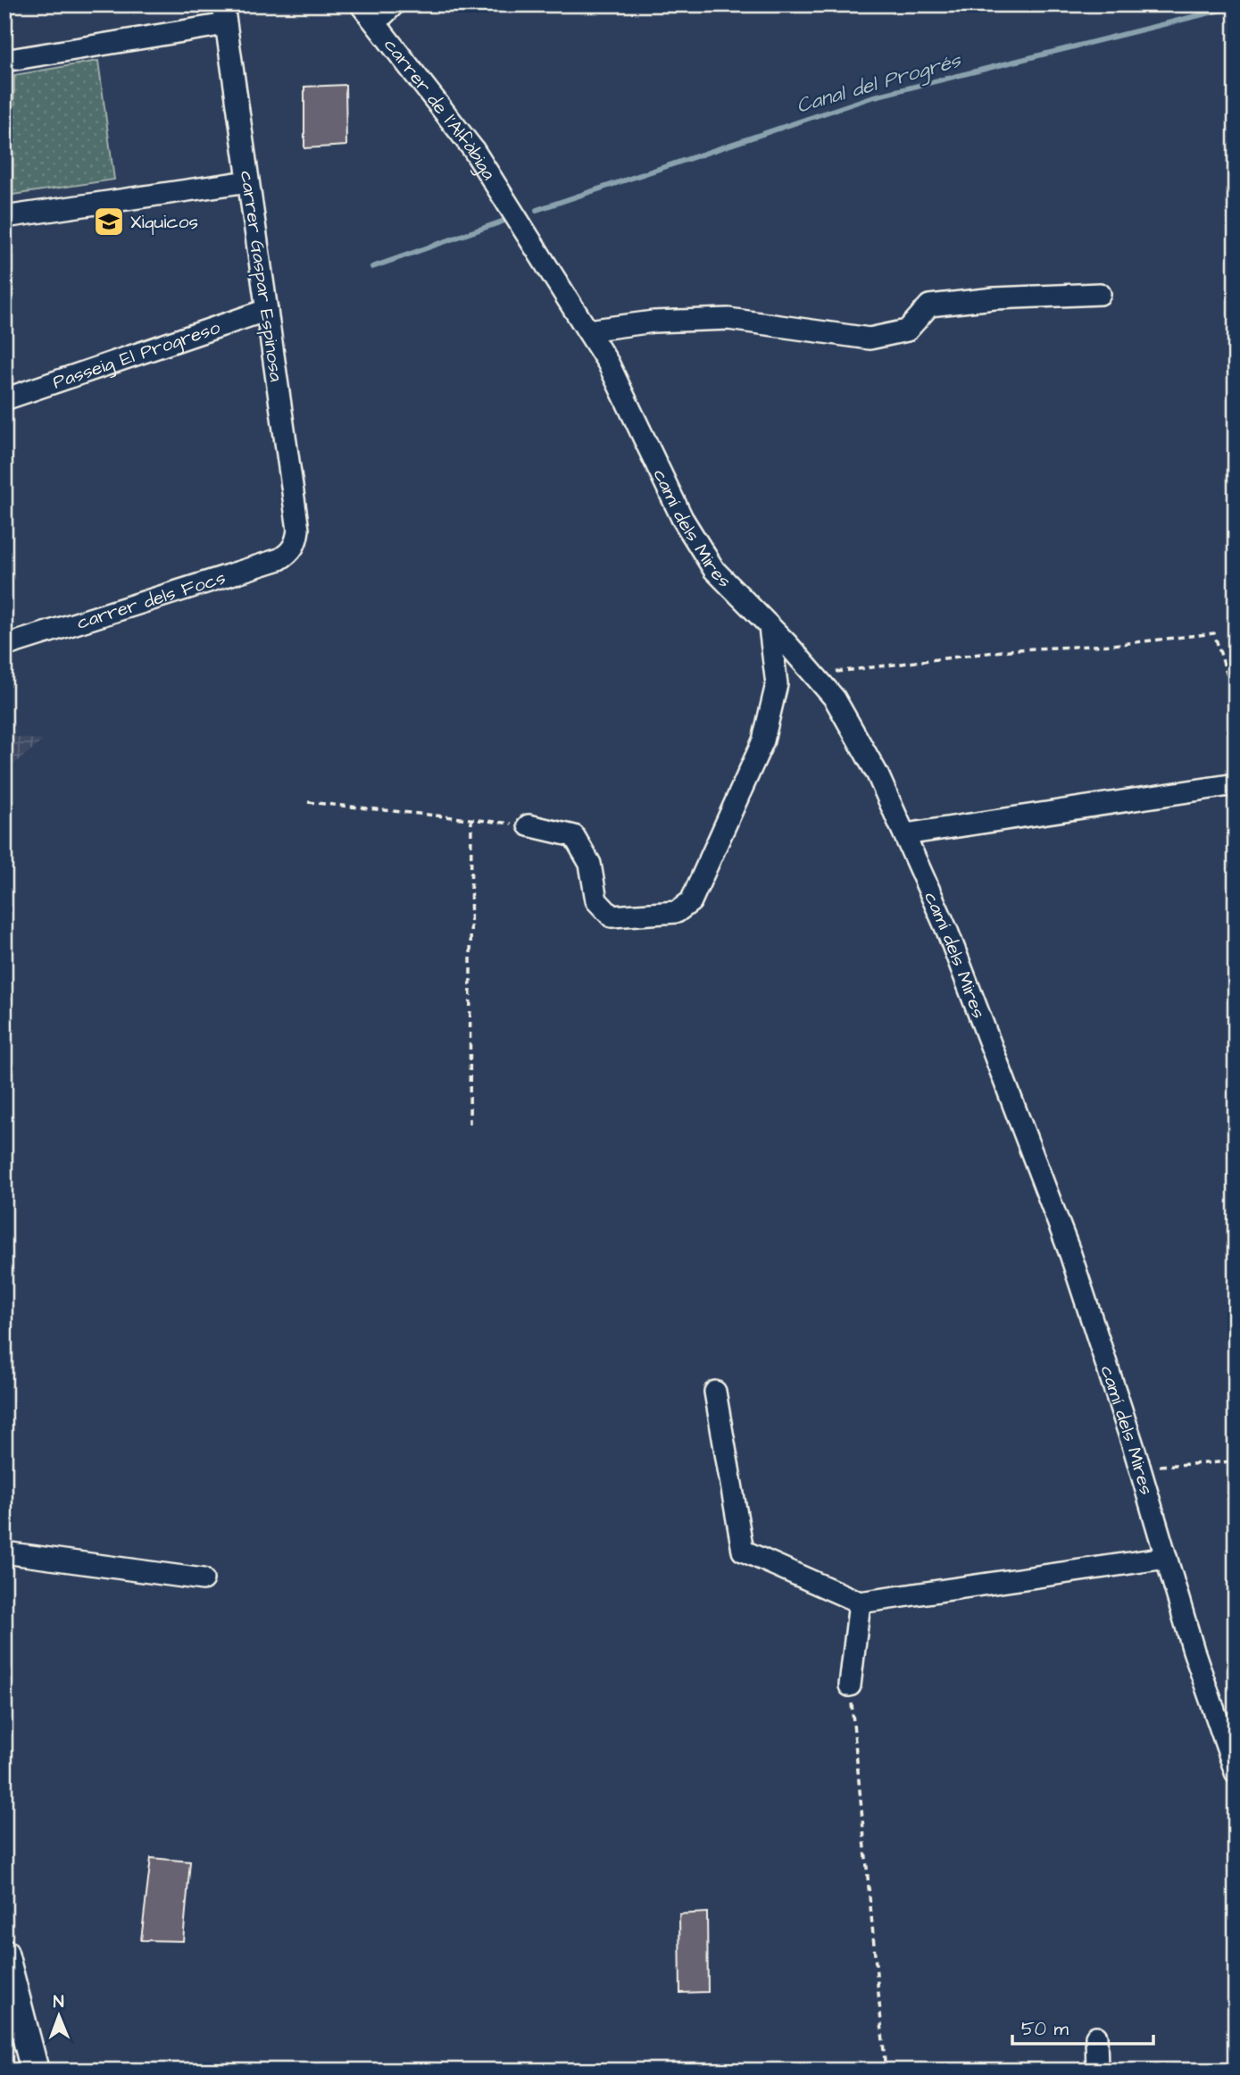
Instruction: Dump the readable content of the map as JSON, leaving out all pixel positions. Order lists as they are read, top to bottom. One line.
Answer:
{"streets":{"street":["carrer de l'Alfàbiga","carrer Gaspar Espinosa","Passeig El Progreso","camí dels Mires","carrer dels Focs"]},"crossings":[["carrer de l'Alfàbiga","camí dels Mires"],["carrer Gaspar Espinosa","Passeig El Progreso"],["carrer Gaspar Espinosa","carrer dels Focs"]],"water":["Canal del Progrés"],"places":{"school or university":["Xiquicos"]},"scale_bar":"50 m","north":"top"}
